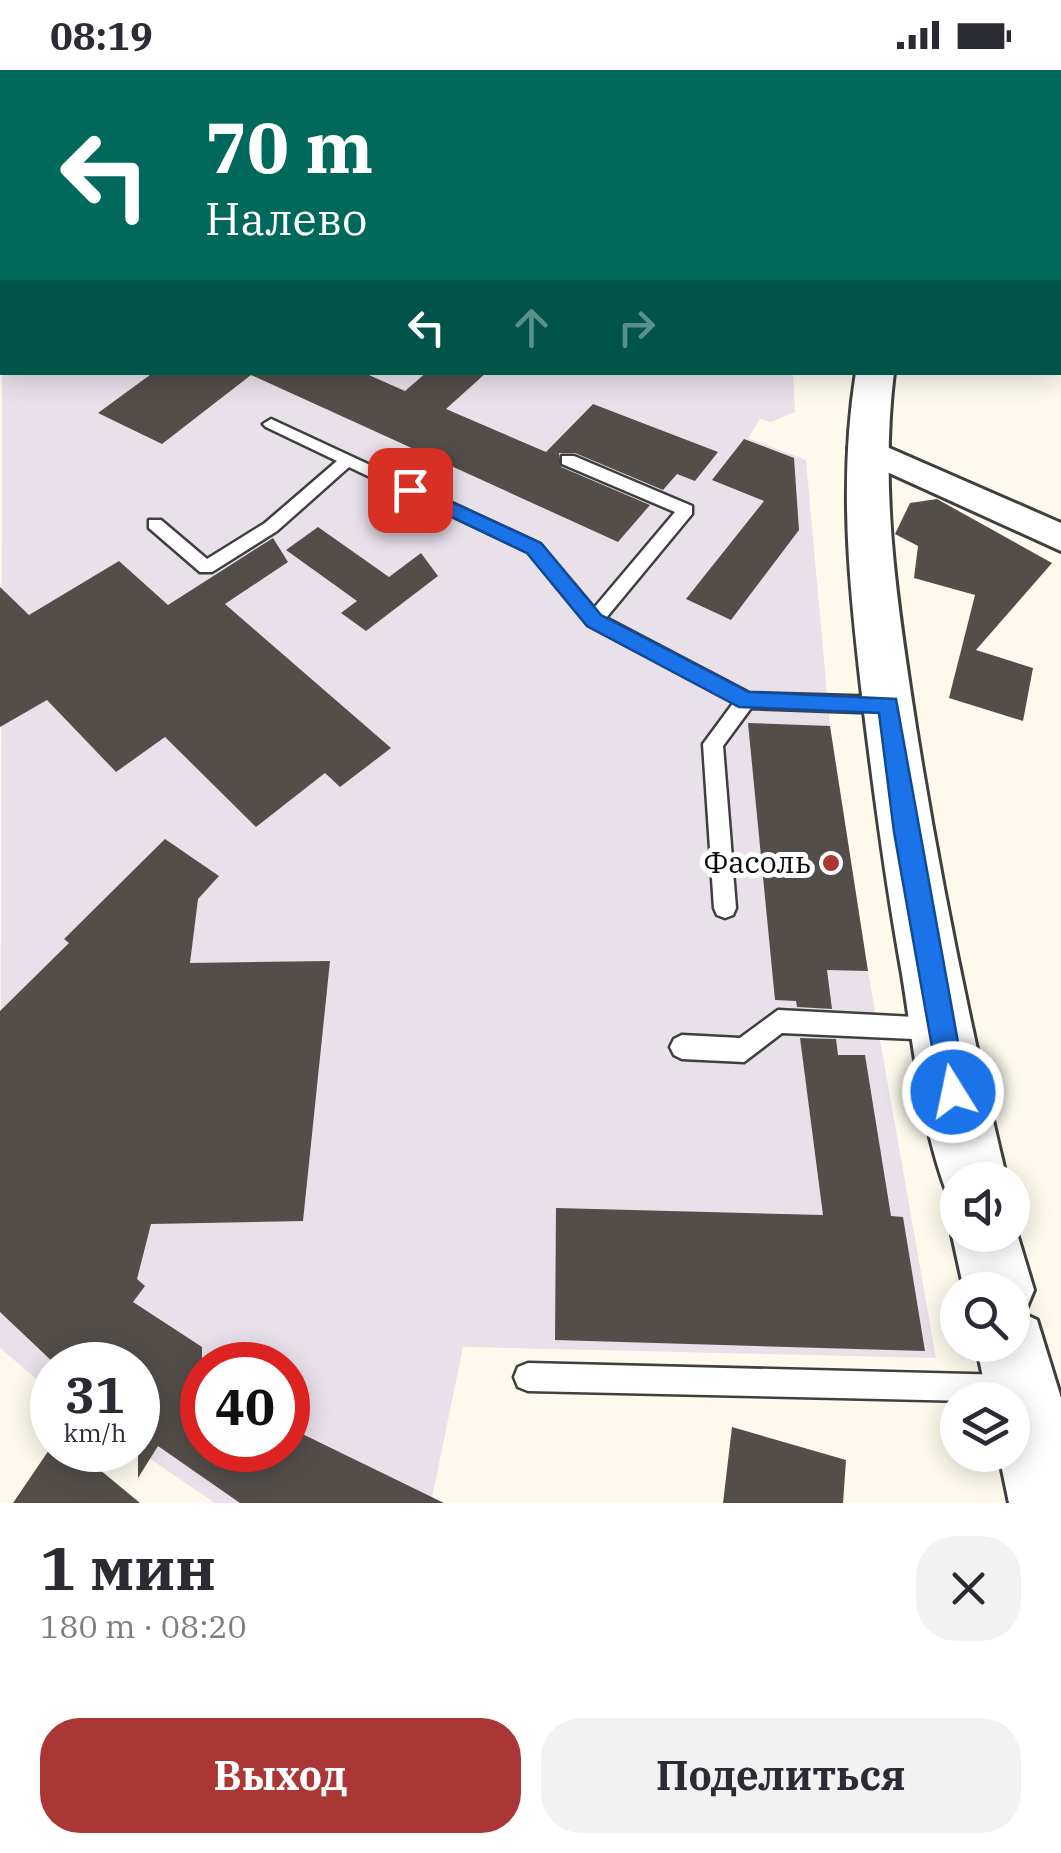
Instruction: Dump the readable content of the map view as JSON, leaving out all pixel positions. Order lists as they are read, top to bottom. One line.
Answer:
{"places":["Фасоль"],"page":{"status":"08:19","turn":["70 m","Налево"],"speed":"31 km/h","limit":"40","heading":["1 мин","180 m · 08:20"],"buttons":["Выход","Поделиться"]}}
